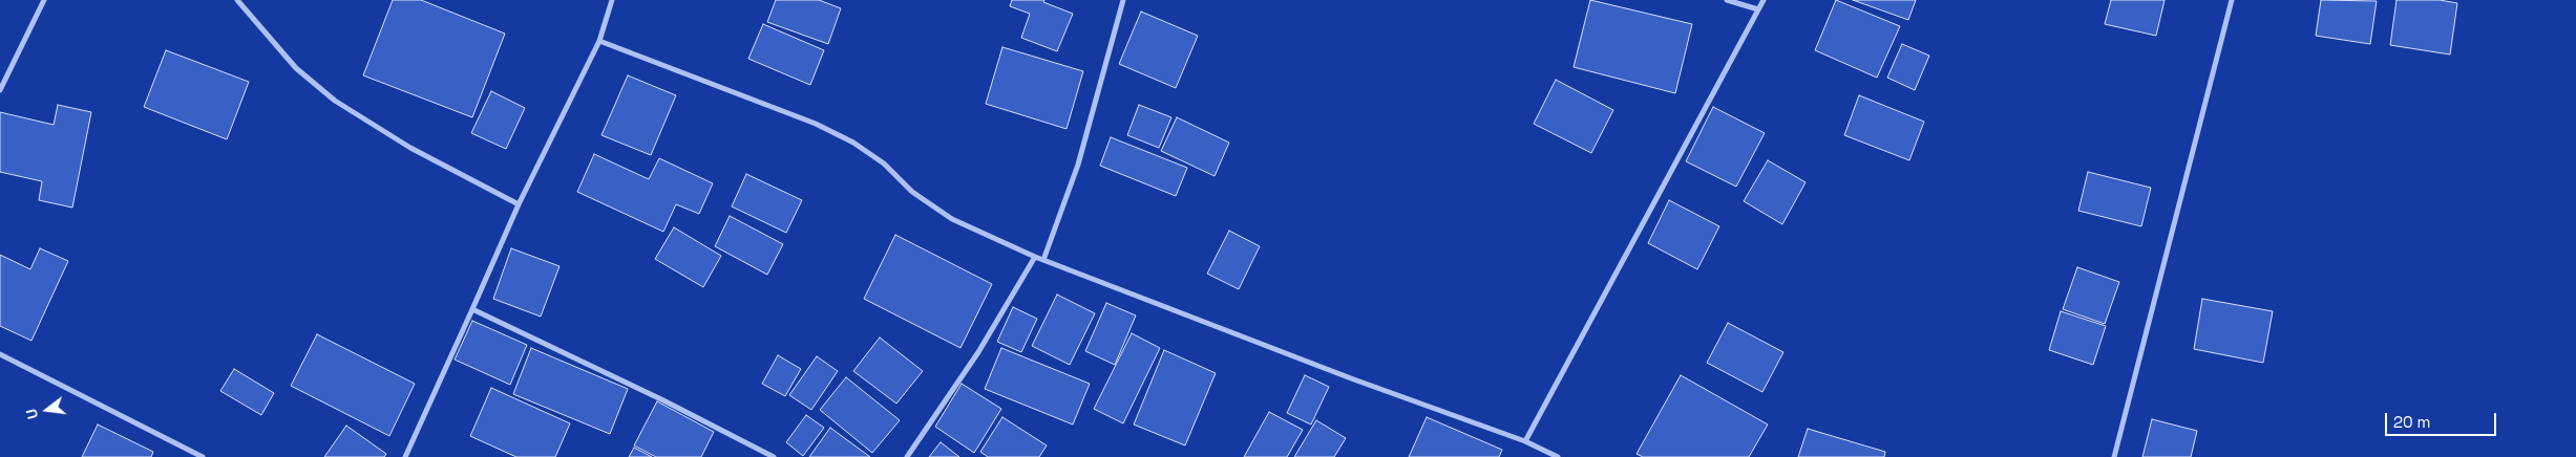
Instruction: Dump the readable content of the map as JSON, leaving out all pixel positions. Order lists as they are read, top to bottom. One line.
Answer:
{"scale_bar":"20 m","north":"left"}
